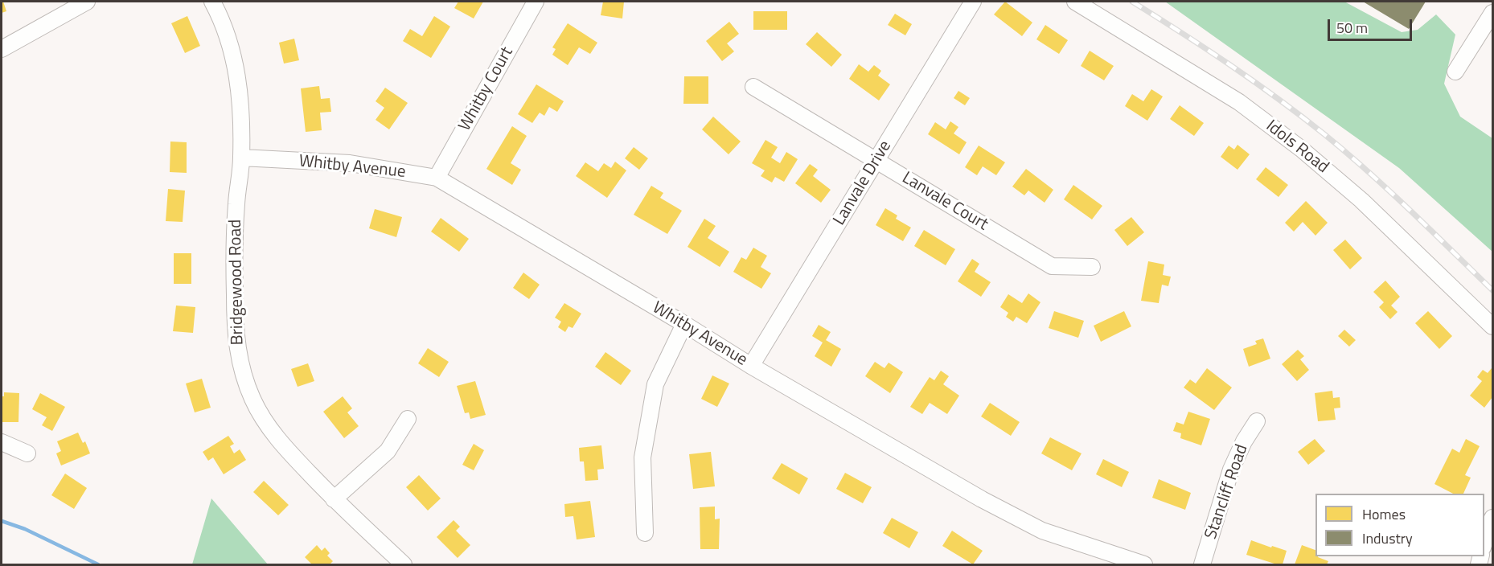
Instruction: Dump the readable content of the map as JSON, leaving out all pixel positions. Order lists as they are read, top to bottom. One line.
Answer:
{"streets":{"street":["Whitby Court","Idols Road","Whitby Avenue","Lanvale Drive","Lanvale Court","Bridgewood Road","Stancliff Road"]},"crossings":[["Whitby Court","Whitby Avenue"],["Whitby Avenue","Lanvale Drive"],["Whitby Avenue","Bridgewood Road"],["Lanvale Drive","Lanvale Court"]],"legend":["Homes","Industry"],"scale_bar":"50 m"}
